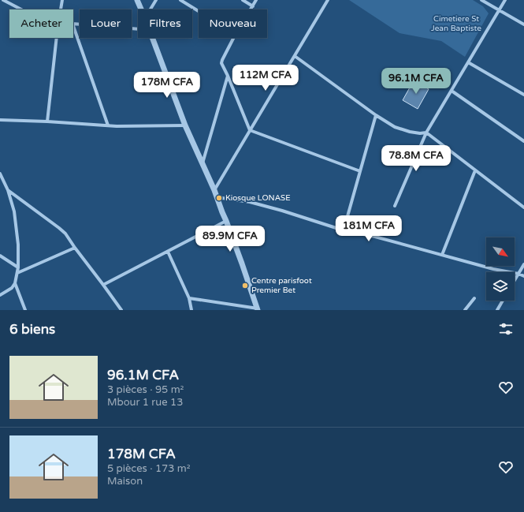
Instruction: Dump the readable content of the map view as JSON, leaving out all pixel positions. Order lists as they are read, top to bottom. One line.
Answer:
{"parks":["Cimetiere St Jean Baptiste"],"places":["Kiosque LONASE","Centre parisfoot Premier Bet"],"north":"bottom right","page":{"chip":["Acheter","Louer","Filtres","Nouveau"],"price":["112M CFA","96.1M CFA","178M CFA","78.8M CFA","181M CFA","89.9M CFA"],"heading":"6 biens","list":[{"name":"96.1M CFA","note":"3 pièces · 95 m² · Mbour 1 rue 13"},{"name":"178M CFA","note":"5 pièces · 173 m² · Maison"}]}}
